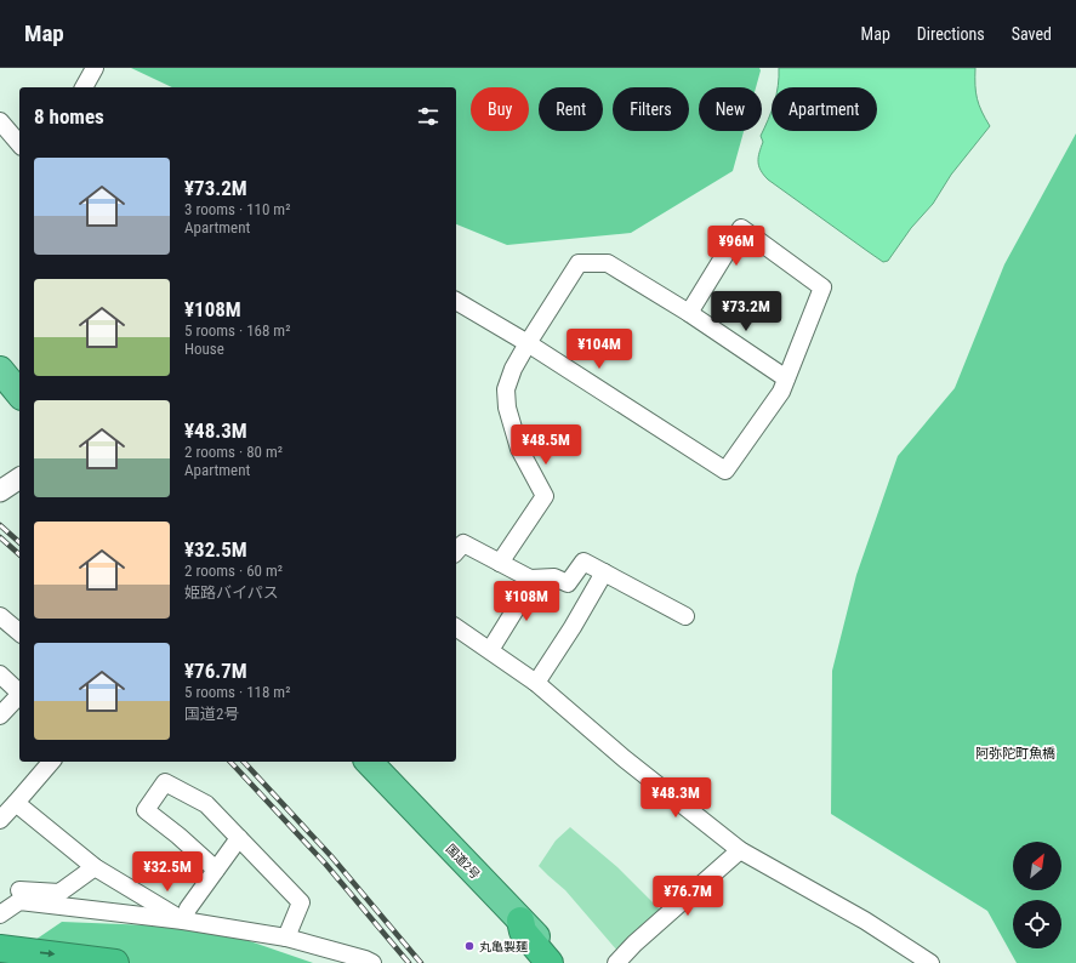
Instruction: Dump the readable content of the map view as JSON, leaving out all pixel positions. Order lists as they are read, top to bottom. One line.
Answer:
{"streets":{"highway":["国道2号"]},"districts":["阿弥陀町魚橋"],"places":["丸亀製麺"],"north":"top right","page":{"header":"Map","nav":["Map","Directions","Saved"],"chip":["Buy","Rent","Filters","New","Apartment"],"heading":"8 homes","list":[{"name":"¥73.2M","note":"3 rooms · 110 m² · Apartment"},{"name":"¥108M","note":"5 rooms · 168 m² · House"},{"name":"¥48.3M","note":"2 rooms · 80 m² · Apartment"},{"name":"¥32.5M","note":"2 rooms · 60 m² · 姫路バイパス"},{"name":"¥76.7M","note":"5 rooms · 118 m² · 国道2号"}],"price":["¥96M","¥73.2M","¥104M","¥48.5M","¥108M","¥48.3M","¥32.5M","¥76.7M"]}}
